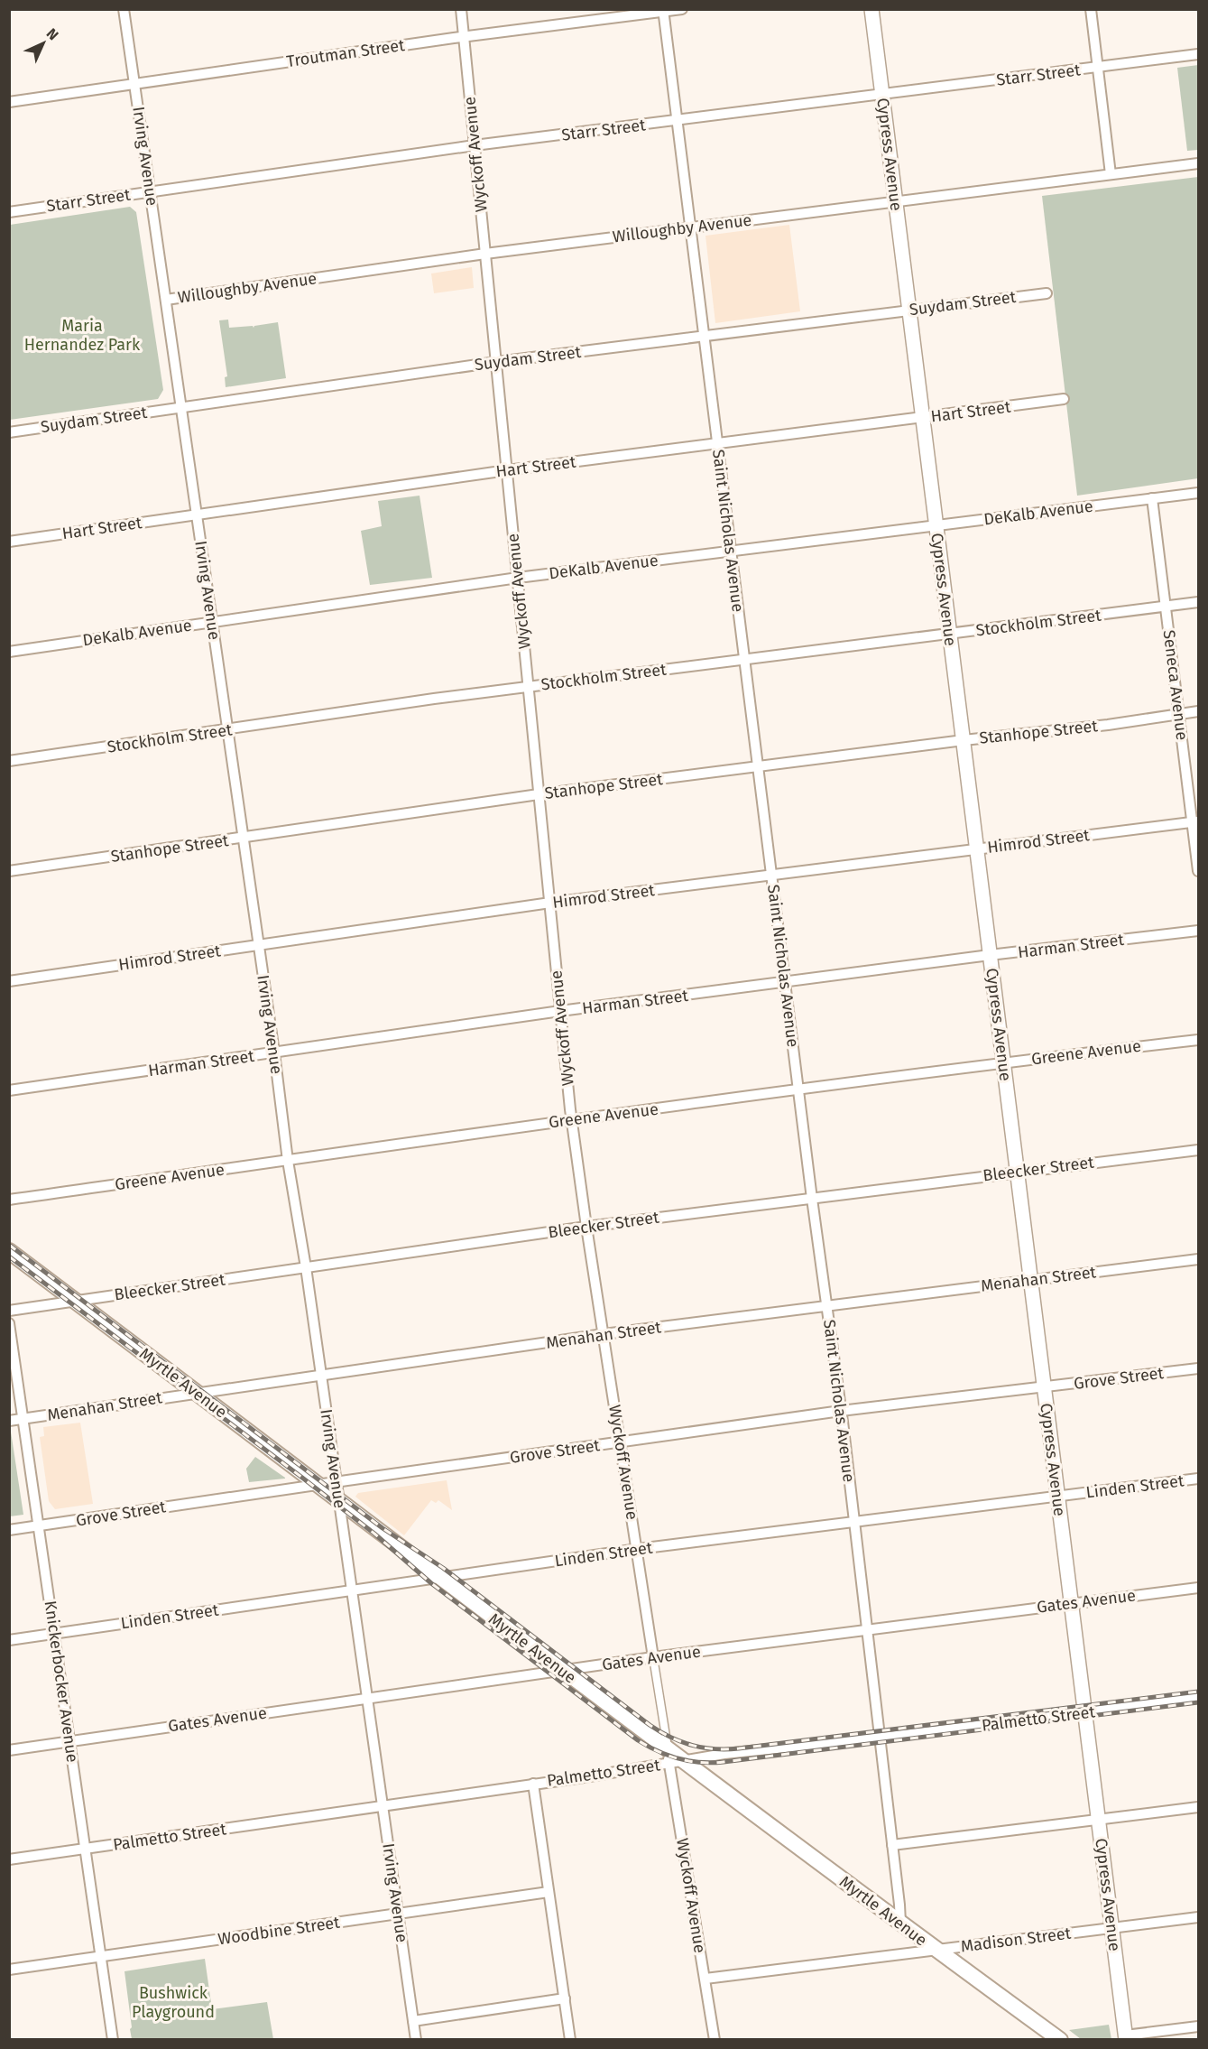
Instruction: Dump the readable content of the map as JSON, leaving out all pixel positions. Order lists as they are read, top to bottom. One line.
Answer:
{"streets":{"main road":["Cypress Avenue","Myrtle Avenue"],"street":["Troutman Street","Starr Street","Wyckoff Avenue","Irving Avenue","Willoughby Avenue","Suydam Street","Hart Street","DeKalb Avenue","Saint Nicholas Avenue","Stockholm Street","Seneca Avenue","Stanhope Street","Himrod Street","Harman Street","Greene Avenue","Bleecker Street","Menahan Street","Grove Street","Linden Street","Gates Avenue","Knickerbocker Avenue","Palmetto Street","Woodbine Street","Madison Street"]},"crossings":[["Troutman Street","Wyckoff Avenue"],["Troutman Street","Irving Avenue"],["Troutman Street","Saint Nicholas Avenue"],["Starr Street","Wyckoff Avenue"],["Starr Street","Cypress Avenue"],["Starr Street","Irving Avenue"],["Starr Street","Saint Nicholas Avenue"],["Wyckoff Avenue","Willoughby Avenue"],["Wyckoff Avenue","Suydam Street"],["Wyckoff Avenue","Hart Street"],["Wyckoff Avenue","DeKalb Avenue"],["Wyckoff Avenue","Stockholm Street"],["Wyckoff Avenue","Stanhope Street"],["Wyckoff Avenue","Himrod Street"],["Wyckoff Avenue","Harman Street"],["Wyckoff Avenue","Greene Avenue"],["Wyckoff Avenue","Bleecker Street"],["Wyckoff Avenue","Menahan Street"],["Wyckoff Avenue","Grove Street"],["Wyckoff Avenue","Myrtle Avenue"],["Wyckoff Avenue","Linden Street"],["Wyckoff Avenue","Gates Avenue"],["Wyckoff Avenue","Palmetto Street"],["Wyckoff Avenue","Madison Street"],["Cypress Avenue","Willoughby Avenue"],["Cypress Avenue","Suydam Street"],["Cypress Avenue","Hart Street"],["Cypress Avenue","DeKalb Avenue"],["Cypress Avenue","Stockholm Street"],["Cypress Avenue","Stanhope Street"],["Cypress Avenue","Himrod Street"],["Cypress Avenue","Harman Street"],["Cypress Avenue","Greene Avenue"],["Cypress Avenue","Bleecker Street"],["Cypress Avenue","Menahan Street"],["Cypress Avenue","Grove Street"],["Cypress Avenue","Linden Street"],["Cypress Avenue","Gates Avenue"],["Cypress Avenue","Palmetto Street"],["Cypress Avenue","Madison Street"],["Irving Avenue","Willoughby Avenue"],["Irving Avenue","Suydam Street"],["Irving Avenue","Hart Street"],["Irving Avenue","DeKalb Avenue"],["Irving Avenue","Stockholm Street"],["Irving Avenue","Stanhope Street"],["Irving Avenue","Himrod Street"],["Irving Avenue","Harman Street"],["Irving Avenue","Greene Avenue"],["Irving Avenue","Bleecker Street"],["Irving Avenue","Menahan Street"],["Irving Avenue","Grove Street"],["Irving Avenue","Myrtle Avenue"],["Irving Avenue","Linden Street"],["Irving Avenue","Gates Avenue"],["Irving Avenue","Palmetto Street"],["Irving Avenue","Woodbine Street"],["Willoughby Avenue","Saint Nicholas Avenue"],["Suydam Street","Saint Nicholas Avenue"],["Hart Street","Saint Nicholas Avenue"],["DeKalb Avenue","Saint Nicholas Avenue"],["DeKalb Avenue","Seneca Avenue"],["Saint Nicholas Avenue","Stockholm Street"],["Saint Nicholas Avenue","Stanhope Street"],["Saint Nicholas Avenue","Himrod Street"],["Saint Nicholas Avenue","Harman Street"],["Saint Nicholas Avenue","Greene Avenue"],["Saint Nicholas Avenue","Bleecker Street"],["Saint Nicholas Avenue","Menahan Street"],["Saint Nicholas Avenue","Grove Street"],["Saint Nicholas Avenue","Myrtle Avenue"],["Saint Nicholas Avenue","Linden Street"],["Saint Nicholas Avenue","Gates Avenue"],["Saint Nicholas Avenue","Palmetto Street"],["Stockholm Street","Seneca Avenue"],["Seneca Avenue","Stanhope Street"],["Seneca Avenue","Himrod Street"],["Bleecker Street","Myrtle Avenue"],["Menahan Street","Myrtle Avenue"],["Menahan Street","Knickerbocker Avenue"],["Grove Street","Myrtle Avenue"],["Grove Street","Knickerbocker Avenue"],["Myrtle Avenue","Linden Street"],["Myrtle Avenue","Gates Avenue"],["Myrtle Avenue","Palmetto Street"],["Myrtle Avenue","Madison Street"],["Linden Street","Knickerbocker Avenue"],["Gates Avenue","Knickerbocker Avenue"],["Knickerbocker Avenue","Palmetto Street"],["Knickerbocker Avenue","Woodbine Street"]],"parks":["Maria Hernandez Park","Bushwick Playground"],"north":"top right"}
